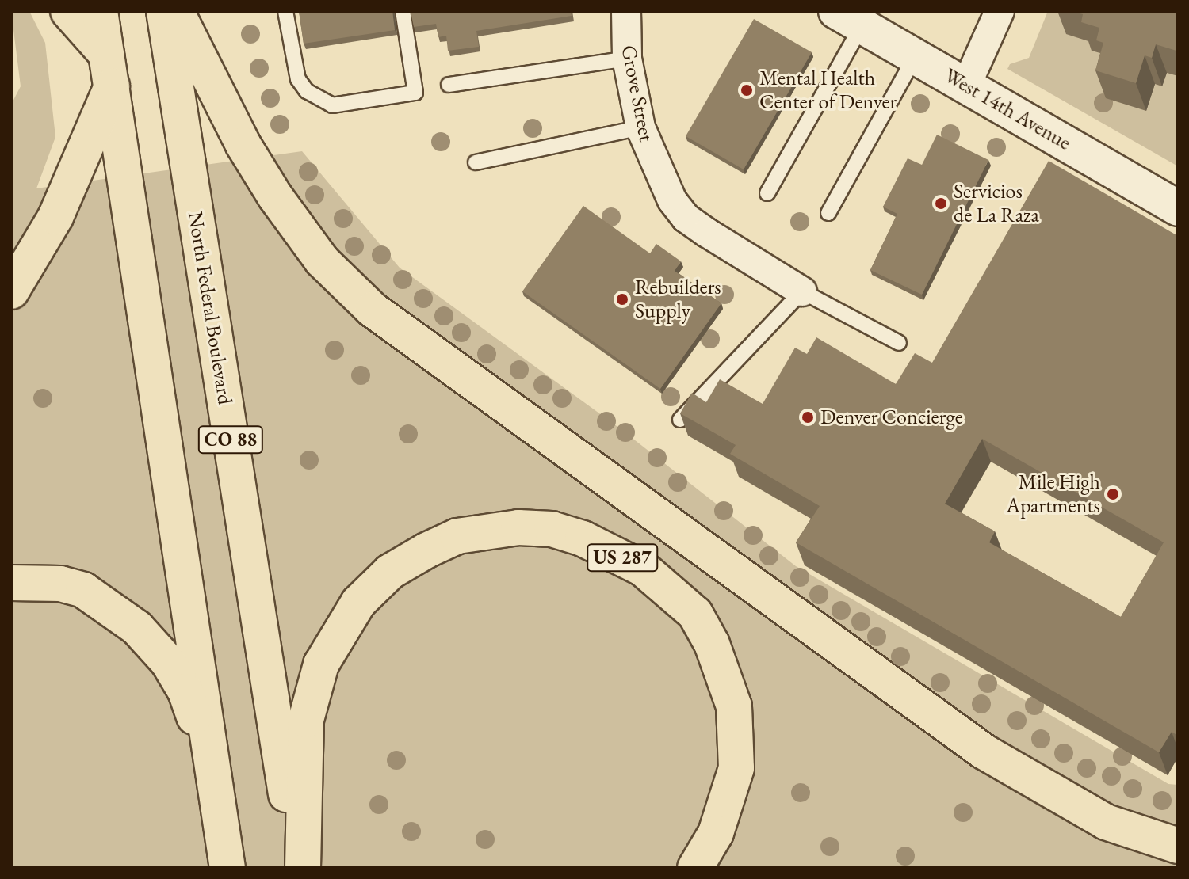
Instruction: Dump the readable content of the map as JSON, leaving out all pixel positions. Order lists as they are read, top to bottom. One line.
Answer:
{"streets":{"main road":["North Federal Boulevard","CO 88","US 287"],"street":["Grove Street","West 14th Avenue"]},"places":["Mental Health Center of Denver","Servicios de La Raza","Rebuilders Supply","Denver Concierge","Mile High Apartments"]}
